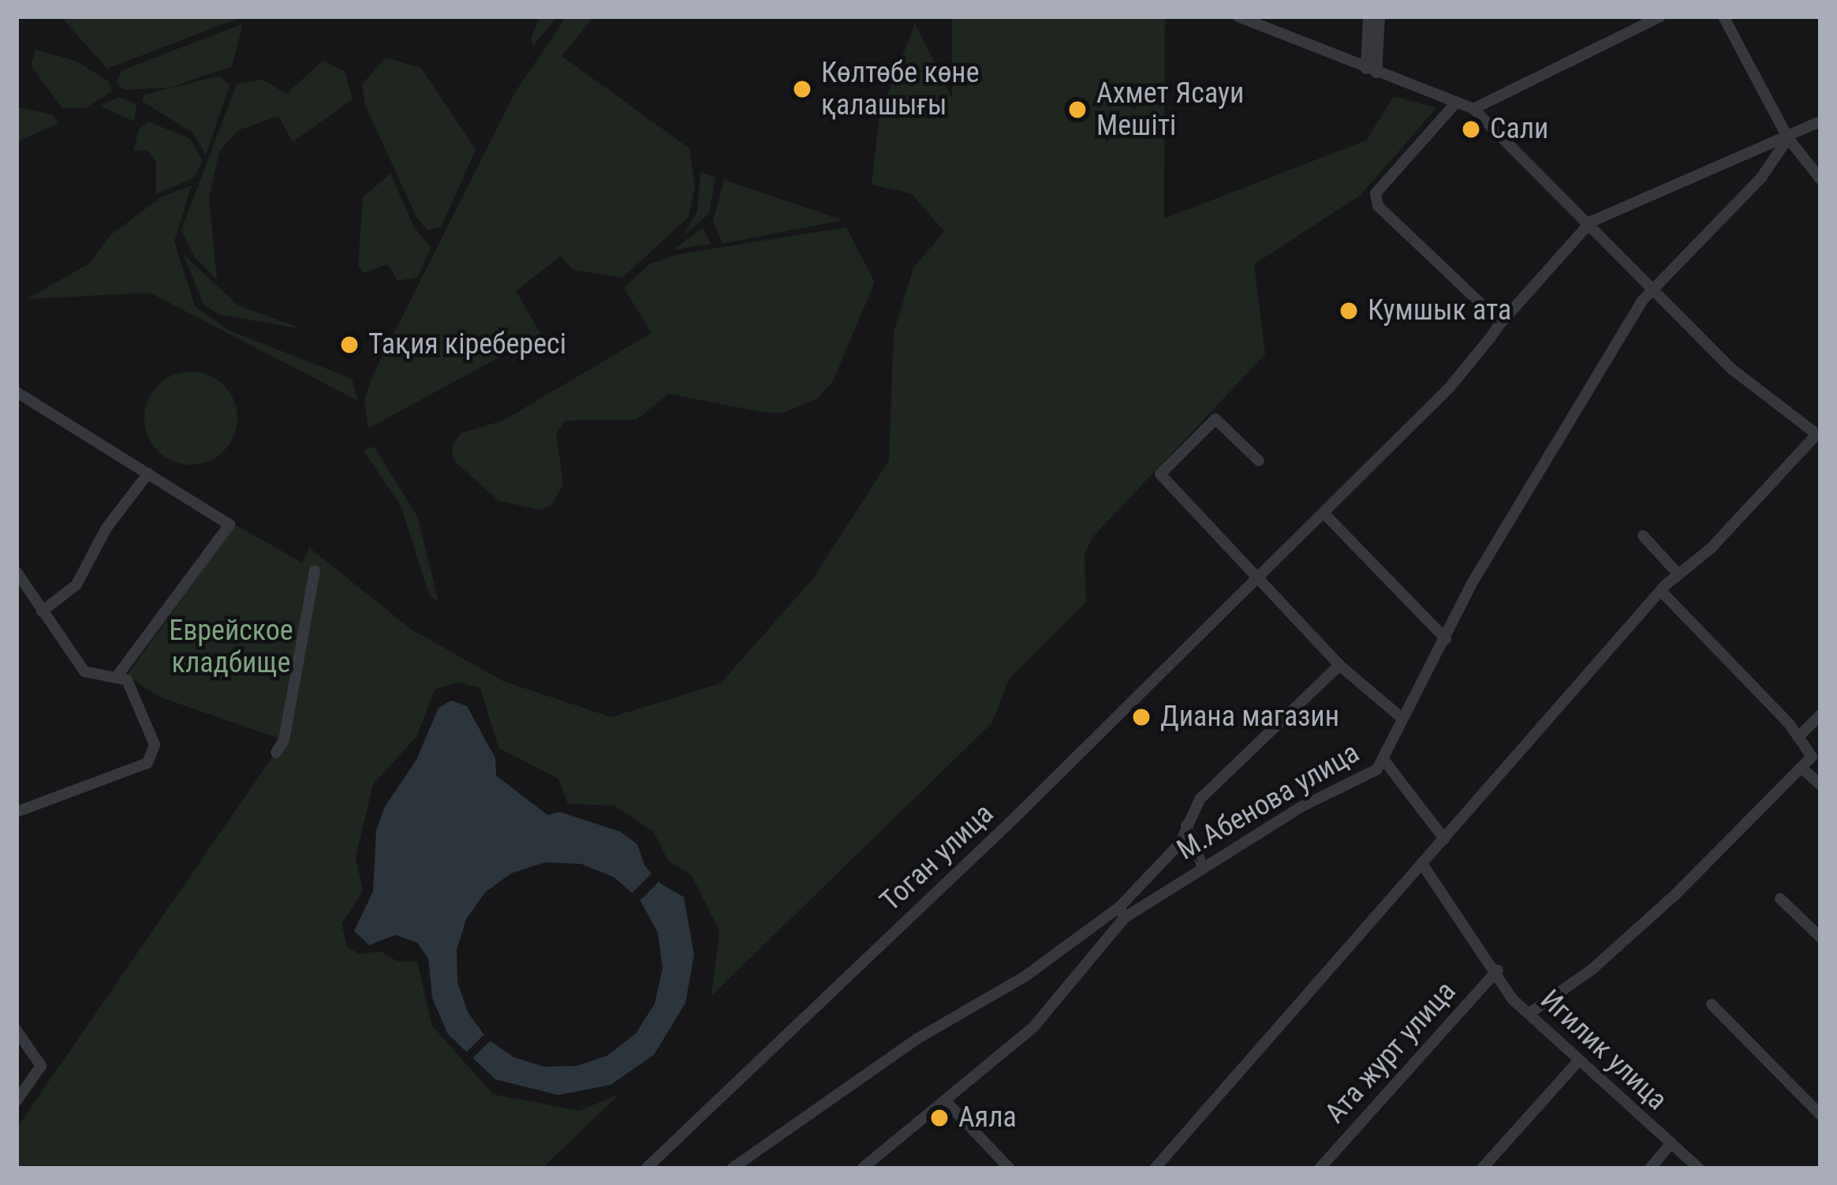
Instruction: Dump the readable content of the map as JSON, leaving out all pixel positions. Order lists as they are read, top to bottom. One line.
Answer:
{"streets":{"street":["М.Абенова улица","Тоган улица","Игилик улица","Ата журт улица"]},"crossings":[["Игилик улица","Ата журт улица"]],"parks":["Еврейское кладбище"],"places":["Көлтөбе көне қалашығы","Ахмет Ясауи Мешіті","Сали","Кумшык ата","Тақия кіребересі","Диана магазин","Аяла"]}
